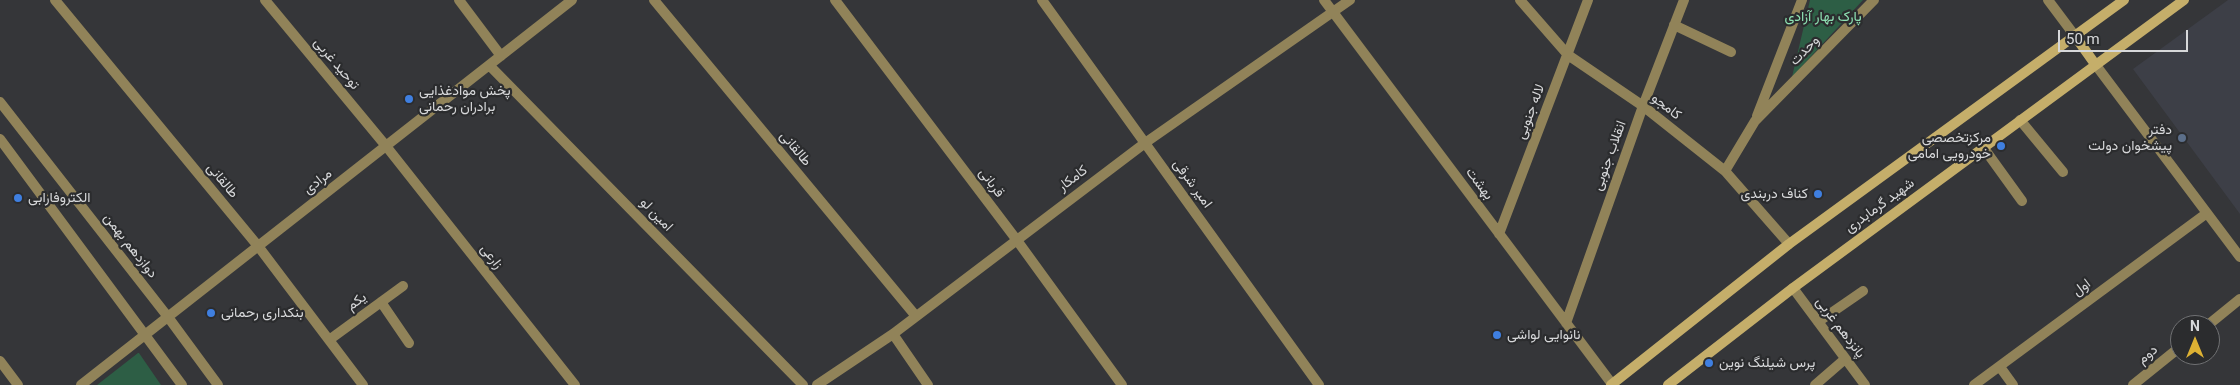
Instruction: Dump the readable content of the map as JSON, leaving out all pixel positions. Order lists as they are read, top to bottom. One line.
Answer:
{"streets":{"main road":["شهید گرمابدری"],"street":["وحدت","توحید غربی","کامجو","لاله جنوبی","طالقانی","انقلاب جنوبی","کامکار","مرادی","قربانی","امیر شرقی","بهشت","امین لو","دوازدهم بهمن","زارعی","اول","یکم","پانزدهم غربی","دوم"]},"crossings":[["وحدت","کامجو"],["توحید غربی","مرادی"],["توحید غربی","زارعی"],["کامجو","لاله جنوبی"],["کامجو","انقلاب جنوبی"],["کامجو","شهید گرمابدری"],["لاله جنوبی","بهشت"],["طالقانی","کامکار"],["طالقانی","مرادی"],["طالقانی","یکم"],["انقلاب جنوبی","بهشت"],["کامکار","قربانی"],["کامکار","امیر شرقی"],["کامکار","بهشت"],["مرادی","امین لو"],["مرادی","دوازدهم بهمن"],["مرادی","زارعی"],["بهشت","شهید گرمابدری"],["شهید گرمابدری","پانزدهم غربی"]],"parks":["پارک بهار آزادی"],"places":["پخش موادغذایی برادران رحمانی","دفتر پیشخوان دولت","مرکزتخصصی خودرویی امامی","کناف دربندی","الکتروفارابی","بنکداری رحمانی","نانوایی لواشی","پرس شیلنگ نوین"],"scale_bar":"50 m","north":"top"}
